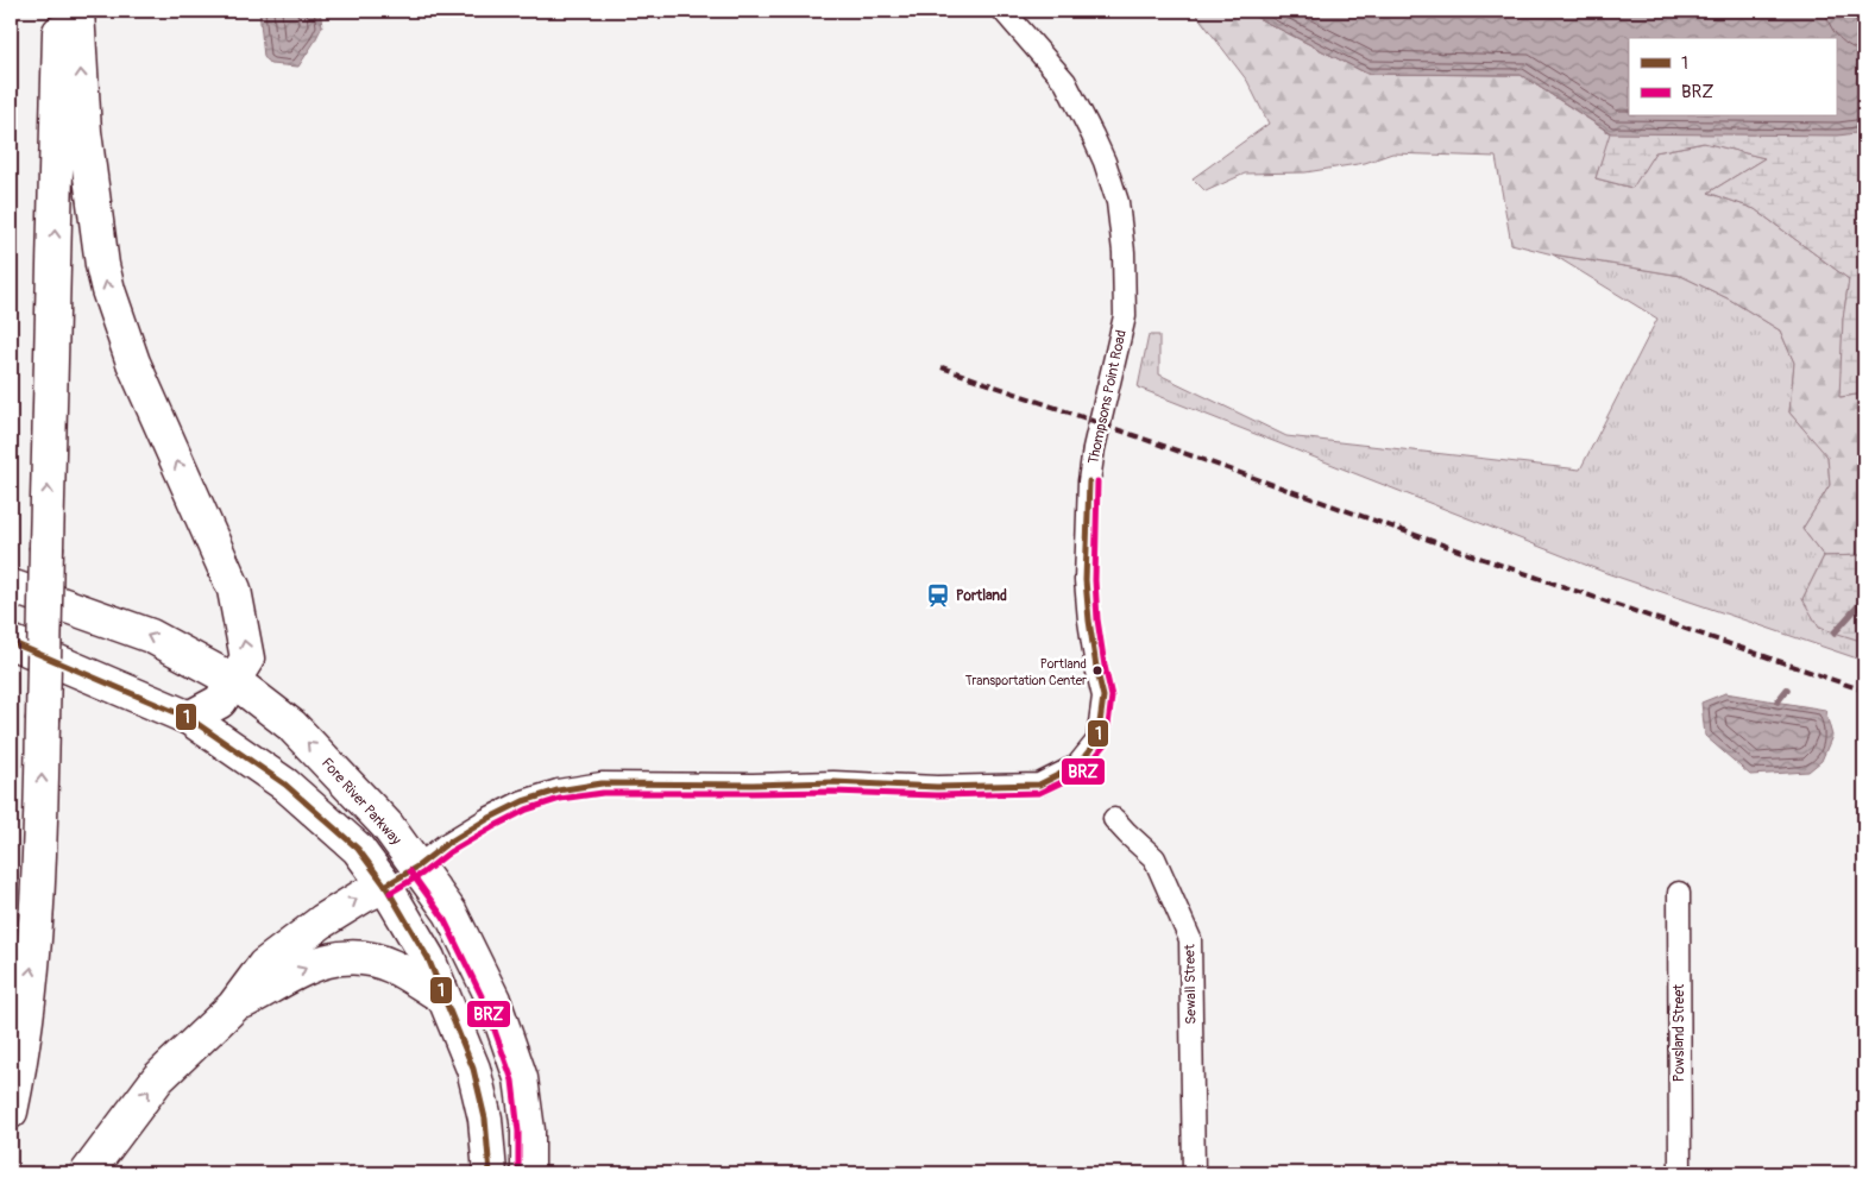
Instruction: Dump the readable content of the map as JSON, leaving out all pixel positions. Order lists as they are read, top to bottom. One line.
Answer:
{"streets":{"main road":["Fore River Parkway"],"street":["Thompsons Point Road","Sewall Street","Powsland Street"]},"crossings":[["Thompsons Point Road","Fore River Parkway"]],"places":{"station":["Portland"],"other":["Portland Transportation Center"]},"lines":["transit line 1","transit line BRZ"],"legend":["1","BRZ"]}
